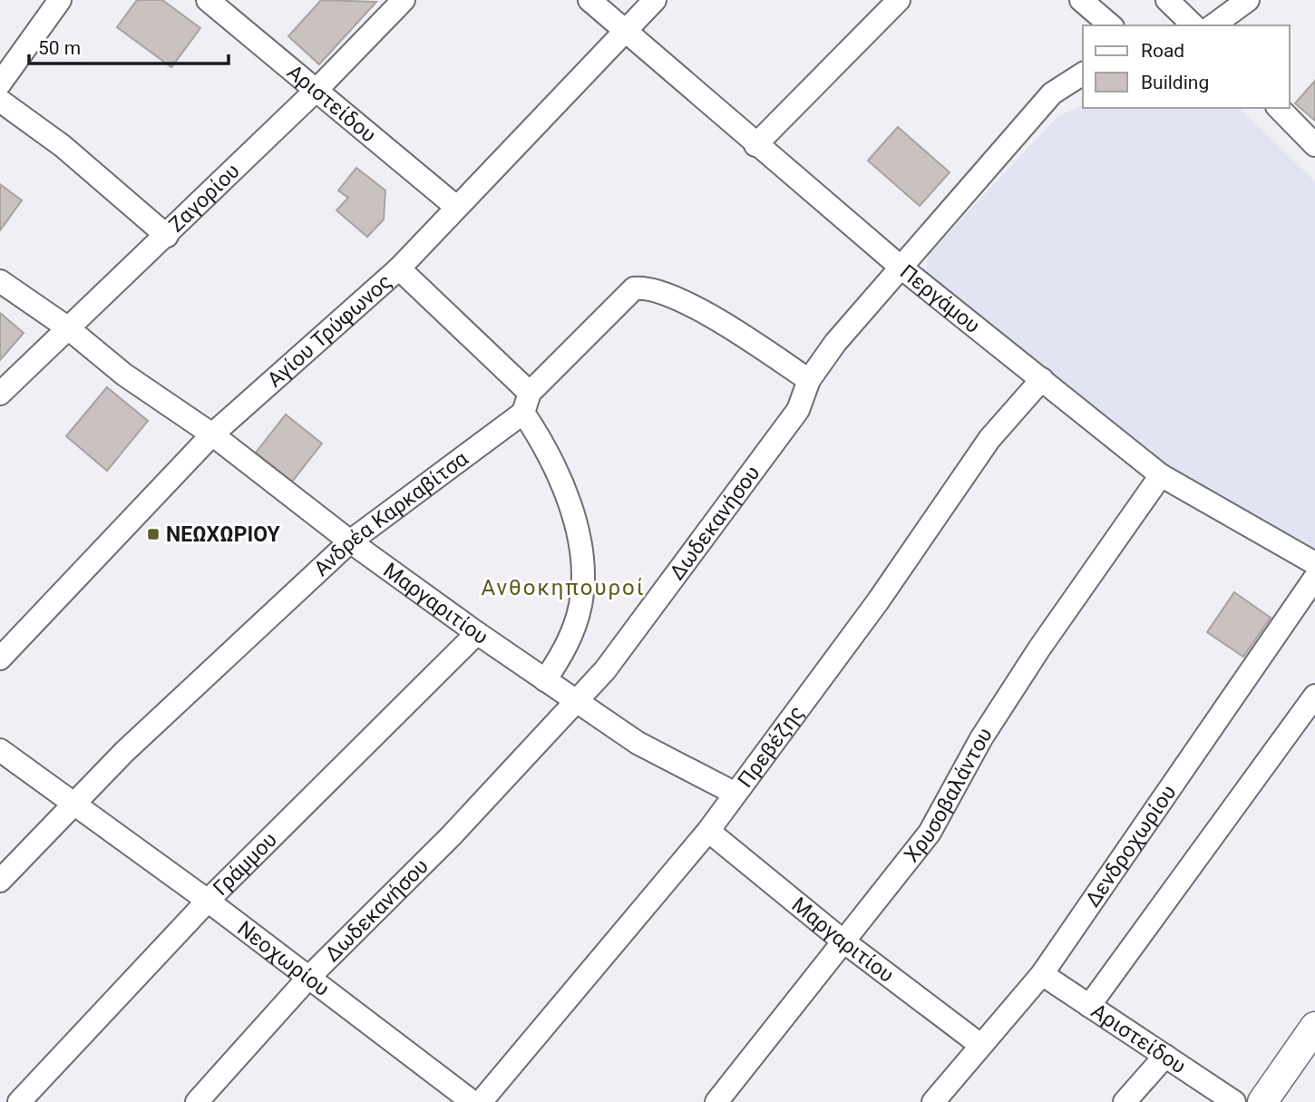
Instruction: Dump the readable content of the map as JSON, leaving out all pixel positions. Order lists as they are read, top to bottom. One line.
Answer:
{"streets":{"street":["Αριστείδου","Ζαγορίου","Περγάμου","Αγίου Τρύφωνος","Ανδρέα Καρκαβίτσα","Δωδεκανήσου","Μαργαριτίου","Πρεβέζης","Χρυσοβαλάντου","Δενδροχωρίου","Γράμμου","Νεοχωρίου"]},"crossings":[["Αριστείδου","Ζαγορίου"],["Αριστείδου","Αγίου Τρύφωνος"],["Αριστείδου","Δενδροχωρίου"],["Ζαγορίου","Μαργαριτίου"],["Περγάμου","Αγίου Τρύφωνος"],["Περγάμου","Δωδεκανήσου"],["Περγάμου","Πρεβέζης"],["Περγάμου","Χρυσοβαλάντου"],["Αγίου Τρύφωνος","Μαργαριτίου"],["Ανδρέα Καρκαβίτσα","Δωδεκανήσου"],["Ανδρέα Καρκαβίτσα","Μαργαριτίου"],["Ανδρέα Καρκαβίτσα","Νεοχωρίου"],["Δωδεκανήσου","Μαργαριτίου"],["Δωδεκανήσου","Νεοχωρίου"],["Μαργαριτίου","Πρεβέζης"],["Μαργαριτίου","Χρυσοβαλάντου"],["Μαργαριτίου","Δενδροχωρίου"],["Μαργαριτίου","Γράμμου"],["Γράμμου","Νεοχωρίου"]],"districts":["Ανθοκηπουροί"],"places":{"transit":["ΝΕΩΧΩΡΙΟΥ"]},"legend":["Road","Building"],"scale_bar":"50 m"}
